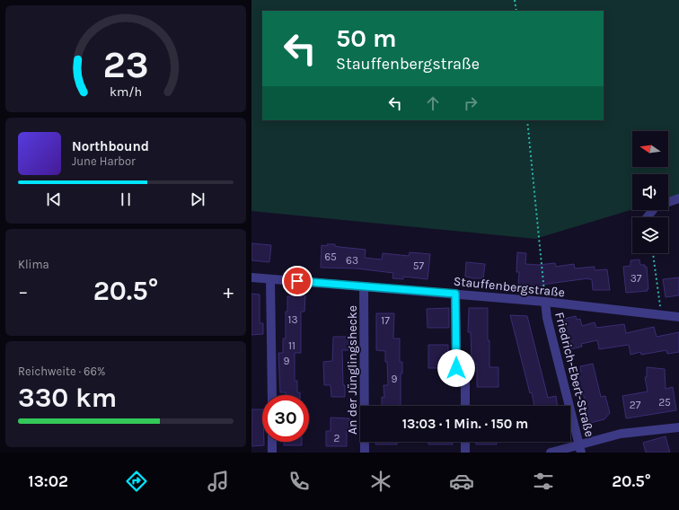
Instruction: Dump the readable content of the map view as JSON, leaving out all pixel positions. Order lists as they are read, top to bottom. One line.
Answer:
{"streets":{"street":["Stauffenbergstraße","An der Jünglingshecke","Friedrich-Ebert-Straße"]},"crossings":[["Stauffenbergstraße","An der Jünglingshecke"],["Stauffenbergstraße","Friedrich-Ebert-Straße"]],"house_numbers":["65","63","57","37","13","17","11","9","9","25","27","2"],"north":"left","page":{"turn":["50 m","Stauffenbergstraße"],"song":["Northbound","June Harbor"],"tile":["Klima",["Reichweite · 66%","330 km"]],"heat":["−","20.5°","+"],"limit":"30","trip":"13:03 · 1 Min. · 150 m","tabs":["13:02","20.5°"],"gauge":["23","km/h"]}}
